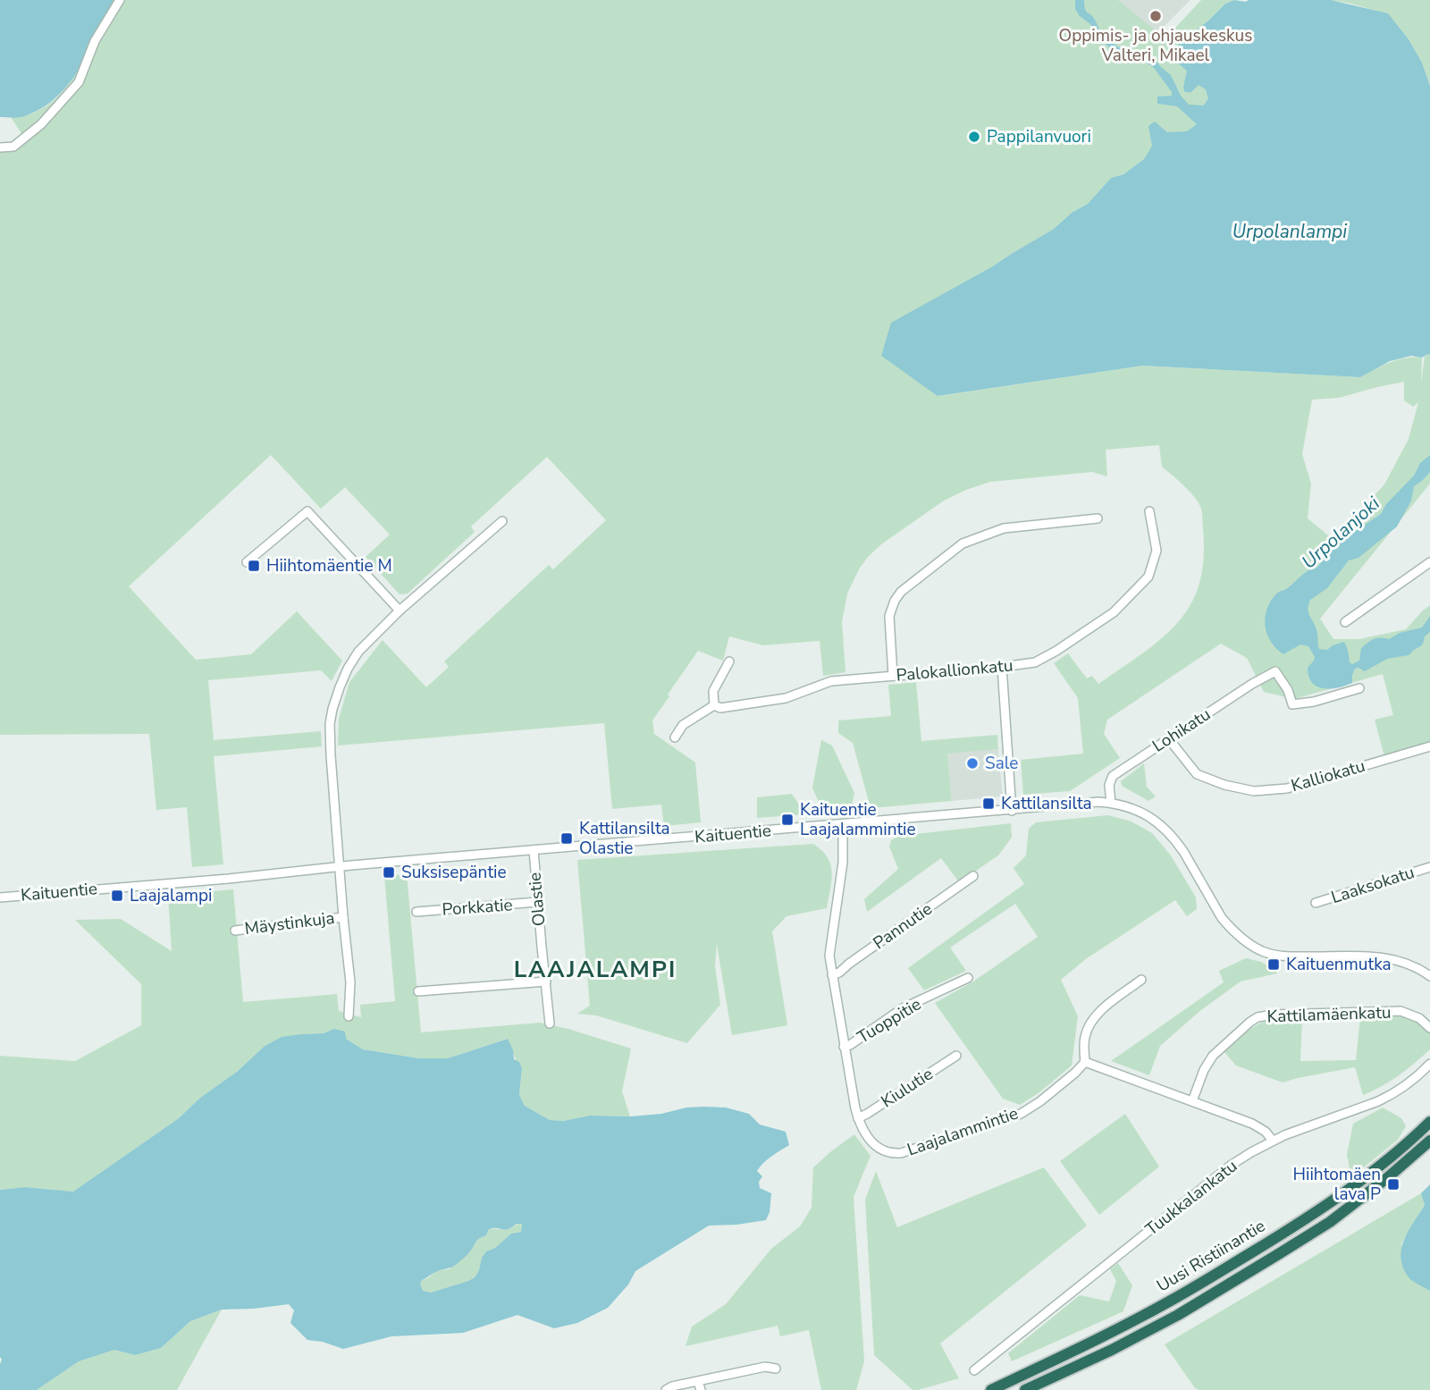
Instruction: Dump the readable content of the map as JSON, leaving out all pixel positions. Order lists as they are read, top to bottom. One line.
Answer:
{"streets":{"highway":["Uusi Ristiinantie"],"street":["Palokallionkatu","Lohikatu","Kalliokatu","Kaituentie","Laaksokatu","Olastie","Porkkatie","Mäystinkuja","Pannutie","Kattilamäenkatu","Tuoppitie","Kiulutie","Laajalammintie","Tuukkalankatu"]},"crossings":[["Lohikatu","Kalliokatu"],["Lohikatu","Kaituentie"],["Kaituentie","Olastie"],["Kaituentie","Laajalammintie"],["Olastie","Porkkatie"],["Pannutie","Laajalammintie"],["Tuoppitie","Laajalammintie"],["Kiulutie","Laajalammintie"]],"districts":["LAAJALAMPI"],"water":["Urpolanlampi","Urpolanjoki"],"places":{"other":["Oppimis- ja ohjauskeskus Valteri, Mikael","Pappilanvuori","Sale"],"transit":["Hiihtomäentie M","Kattilansilta","Kaituentie Laajalammintie","Kattilansilta Olastie","Suksisepäntie","Laajalampi","Kaituenmutka","Hiihtomäen lava P"]}}
